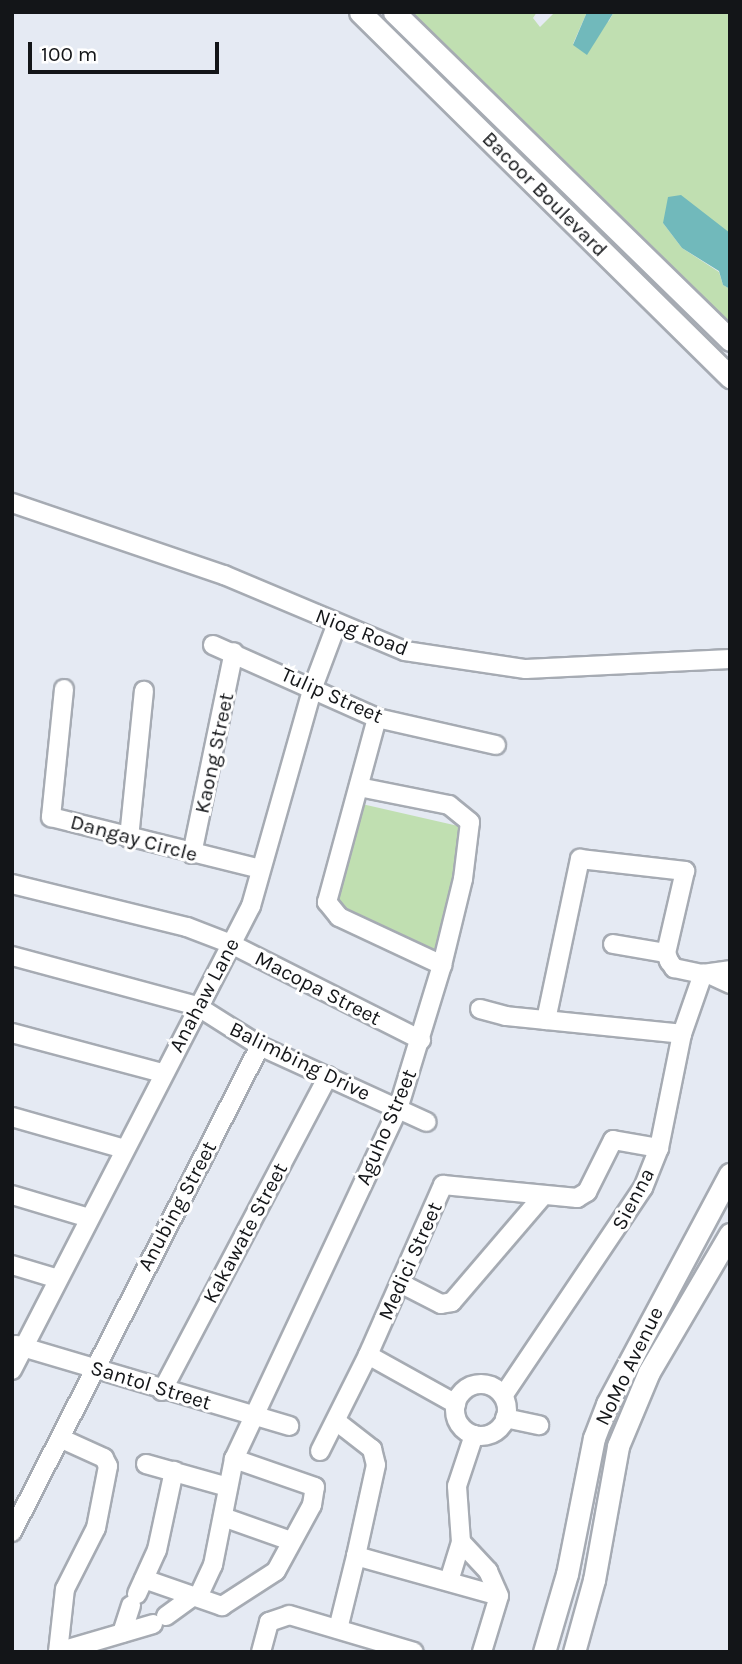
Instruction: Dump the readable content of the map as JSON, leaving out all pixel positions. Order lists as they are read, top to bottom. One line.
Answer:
{"streets":{"main road":["Bacoor Boulevard","NoMo Avenue"],"street":["Niog Road","Tulip Street","Kaong Street","Dangay Circle","Macopa Street","Anahaw Lane","Balimbing Drive","Aguho Street","Sienna","Anubing Street","Kakawate Street","Medici Street","Santol Street"]},"crossings":[["Niog Road","Anahaw Lane"],["Tulip Street","Kaong Street"],["Tulip Street","Anahaw Lane"],["Kaong Street","Dangay Circle"],["Dangay Circle","Anahaw Lane"],["Macopa Street","Anahaw Lane"],["Macopa Street","Aguho Street"],["Anahaw Lane","Balimbing Drive"],["Anahaw Lane","Santol Street"],["Balimbing Drive","Aguho Street"],["Balimbing Drive","Anubing Street"],["Balimbing Drive","Kakawate Street"],["Aguho Street","Santol Street"],["Sienna","Medici Street"],["Anubing Street","Santol Street"],["Kakawate Street","Santol Street"]],"scale_bar":"100 m"}
